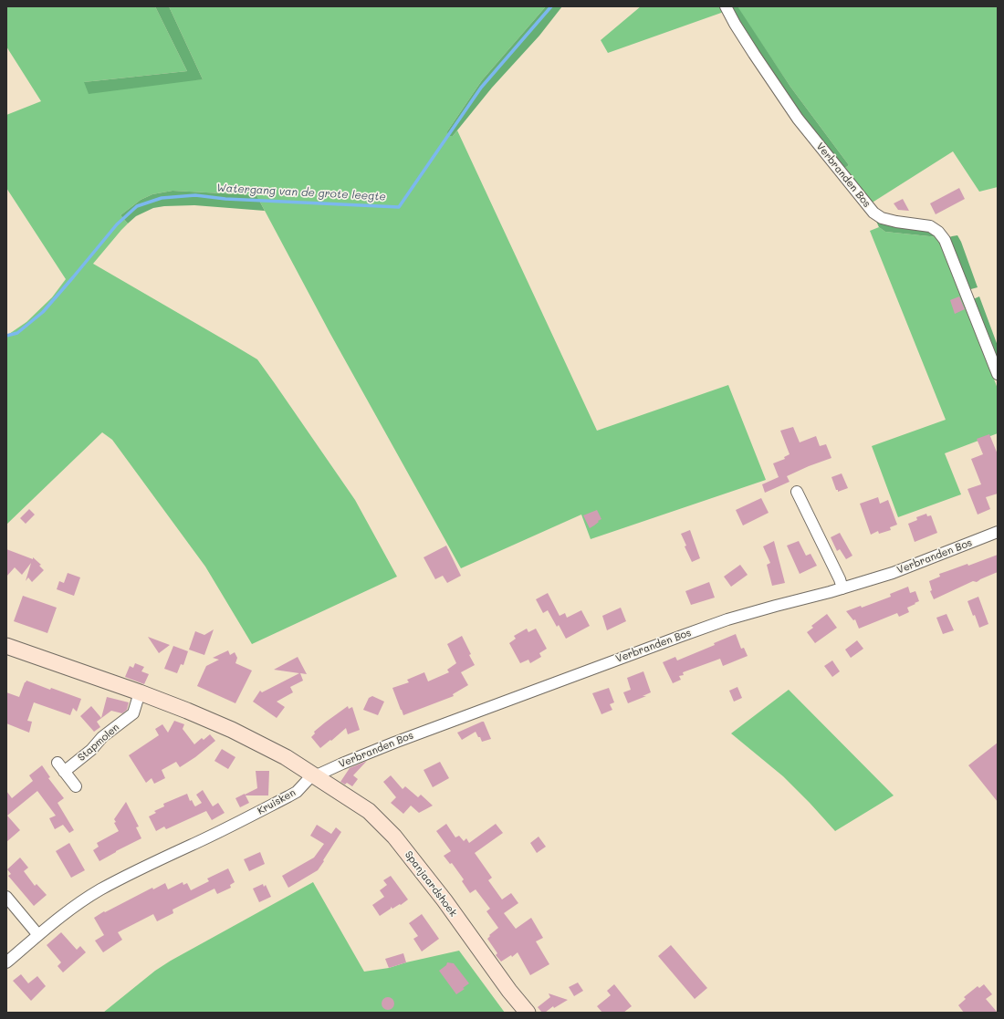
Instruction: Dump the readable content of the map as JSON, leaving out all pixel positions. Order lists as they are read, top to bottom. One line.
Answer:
{"streets":{"street":["Verbranden Bos","Stapmolen","Kruisken","Spanjaardshoek"]},"crossings":[["Verbranden Bos","Kruisken"],["Verbranden Bos","Spanjaardshoek"],["Kruisken","Spanjaardshoek"]],"water":["Watergang van de grote leegte"]}
